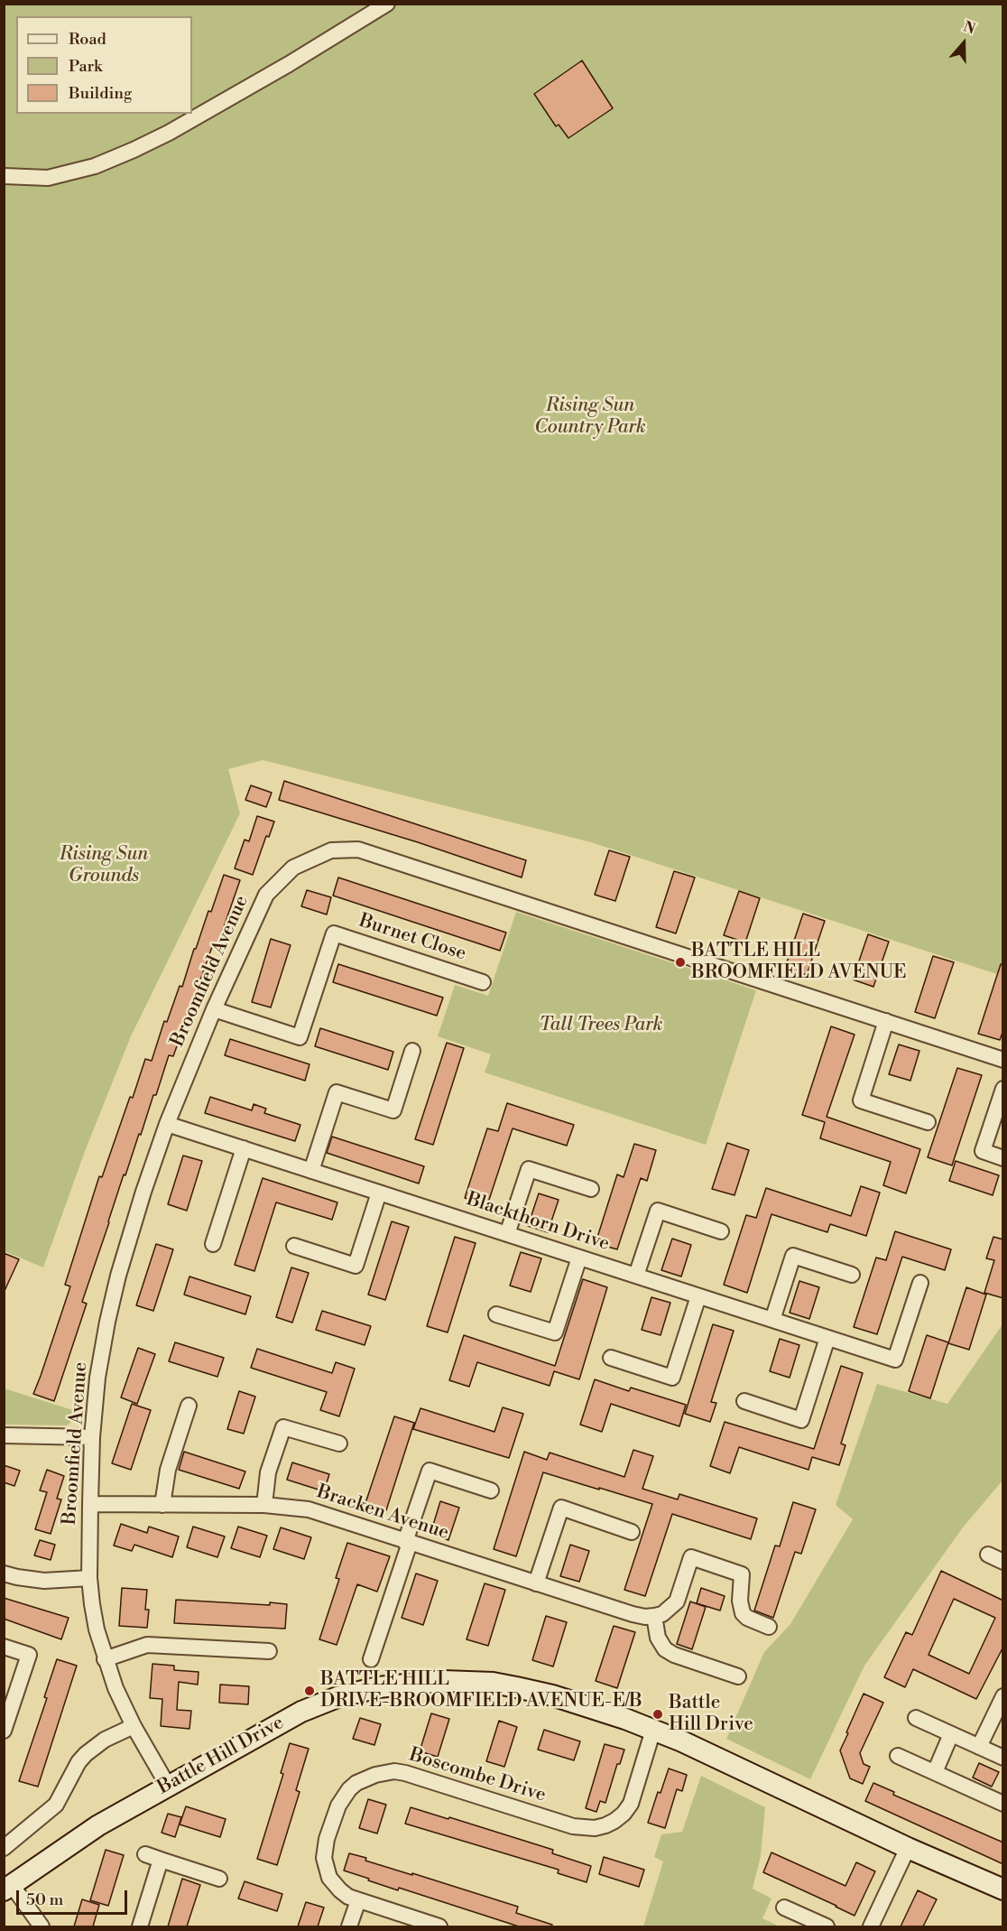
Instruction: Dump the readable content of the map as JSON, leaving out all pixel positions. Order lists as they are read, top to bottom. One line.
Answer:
{"streets":{"street":["Burnet Close","Broomfield Avenue","Blackthorn Drive","Bracken Avenue","Battle Hill Drive","Boscombe Drive"]},"crossings":[["Burnet Close","Broomfield Avenue"],["Broomfield Avenue","Blackthorn Drive"],["Broomfield Avenue","Bracken Avenue"],["Broomfield Avenue","Battle Hill Drive"],["Battle Hill Drive","Boscombe Drive"]],"parks":["Rising Sun Country Park","Rising Sun Grounds","Tall Trees Park"],"places":["BATTLE HILL BROOMFIELD AVENUE","BATTLE HILL DRIVE-BROOMFIELD AVENUE-E/B","Battle Hill Drive"],"legend":["Road","Park","Building"],"scale_bar":"50 m","north":"top"}
